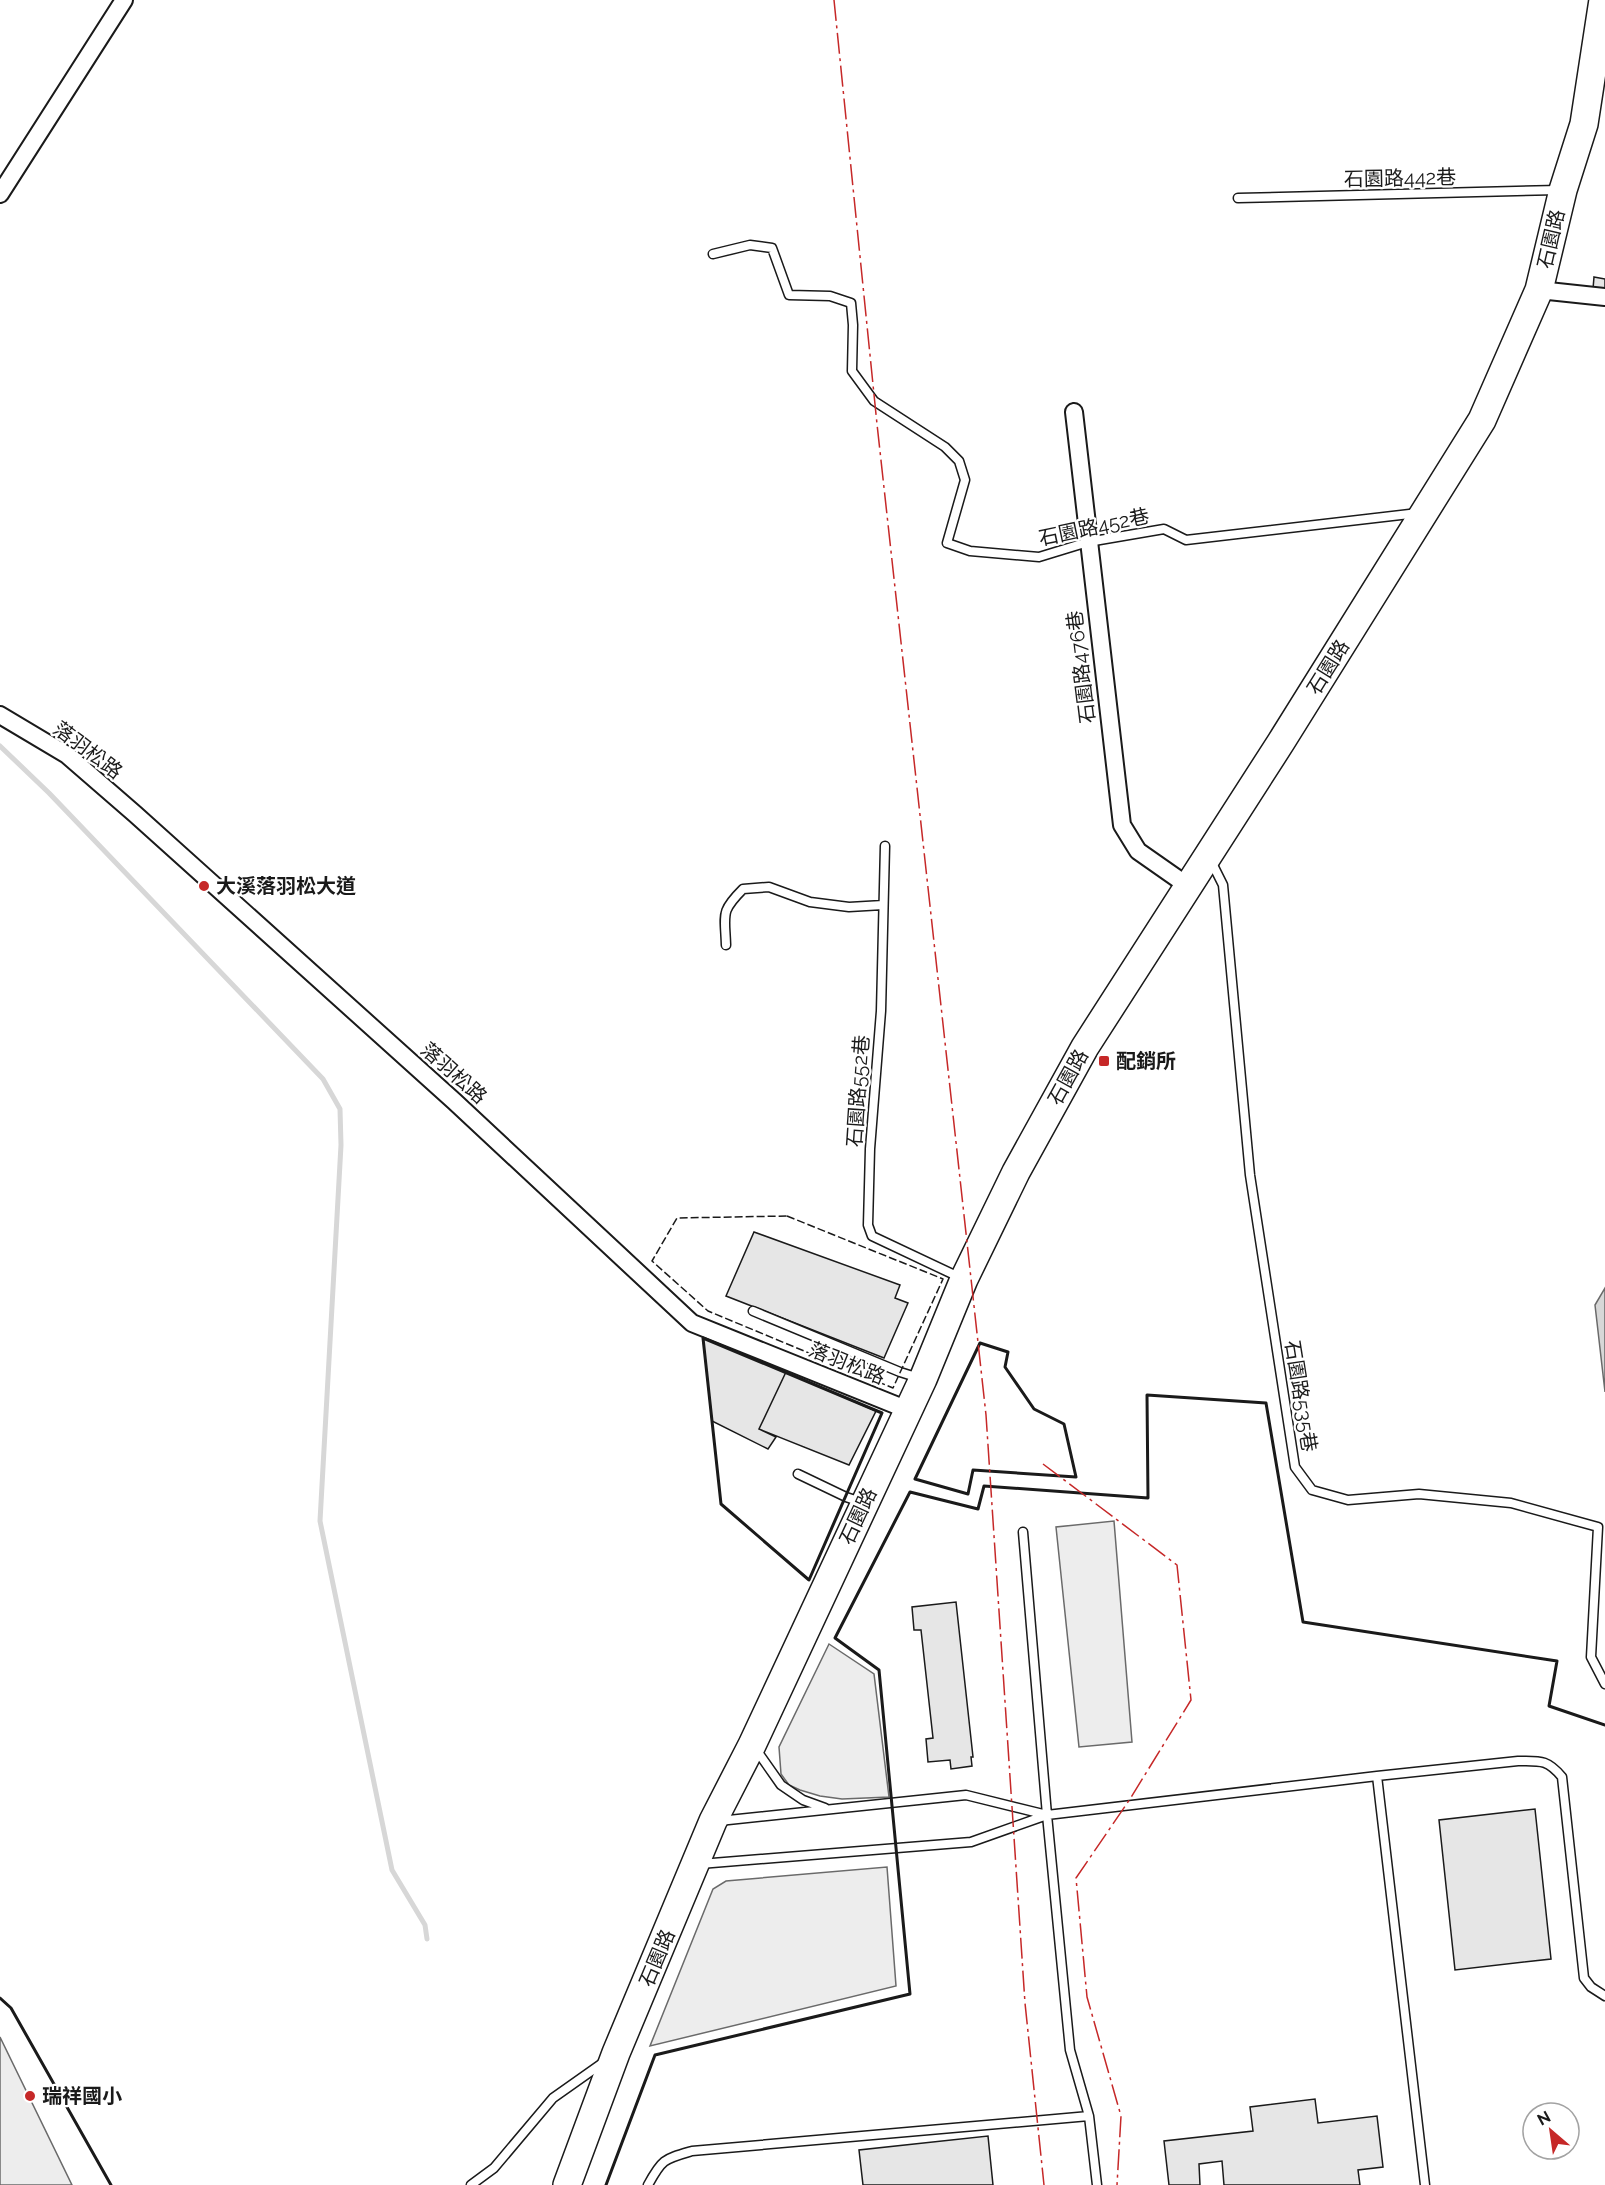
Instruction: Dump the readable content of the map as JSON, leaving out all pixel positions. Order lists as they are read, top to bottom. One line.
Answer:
{"streets":{"main road":["石園路"],"street":["石園路476巷","落羽松路"],"lane":["石園路442巷","石園路452巷","石園路552巷","石園路535巷"]},"crossings":[["石園路442巷","石園路"],["石園路","石園路452巷"],["石園路","石園路476巷"],["石園路","落羽松路"],["石園路","石園路552巷"],["石園路","石園路535巷"],["石園路452巷","石園路476巷"]],"places":{"other":["大溪落羽松大道","瑞祥國小"],"transit":["配銷所"]},"north":"top left"}
